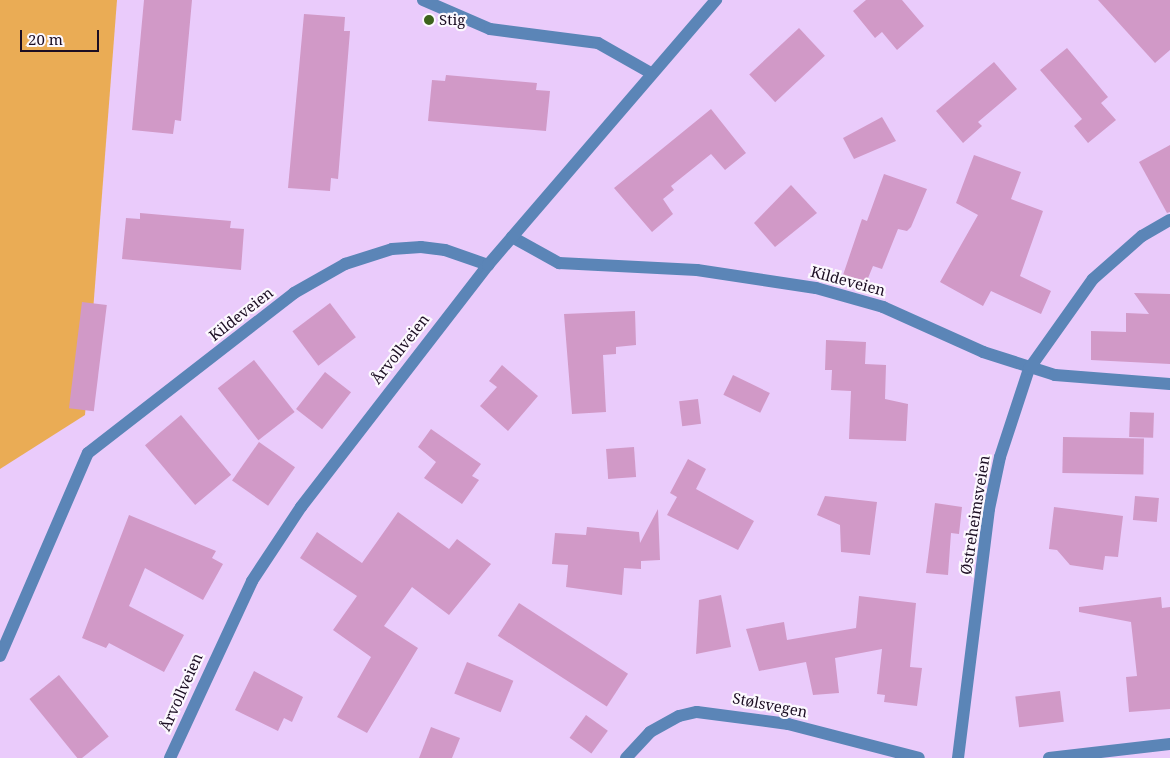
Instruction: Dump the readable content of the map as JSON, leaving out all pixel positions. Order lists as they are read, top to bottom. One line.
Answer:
{"streets":{"street":["Kildeveien","Årvollveien","Østreheimsveien","Stølsvegen"]},"crossings":[["Kildeveien","Årvollveien"],["Kildeveien","Østreheimsveien"]],"places":["Stig"],"scale_bar":"20 m"}
